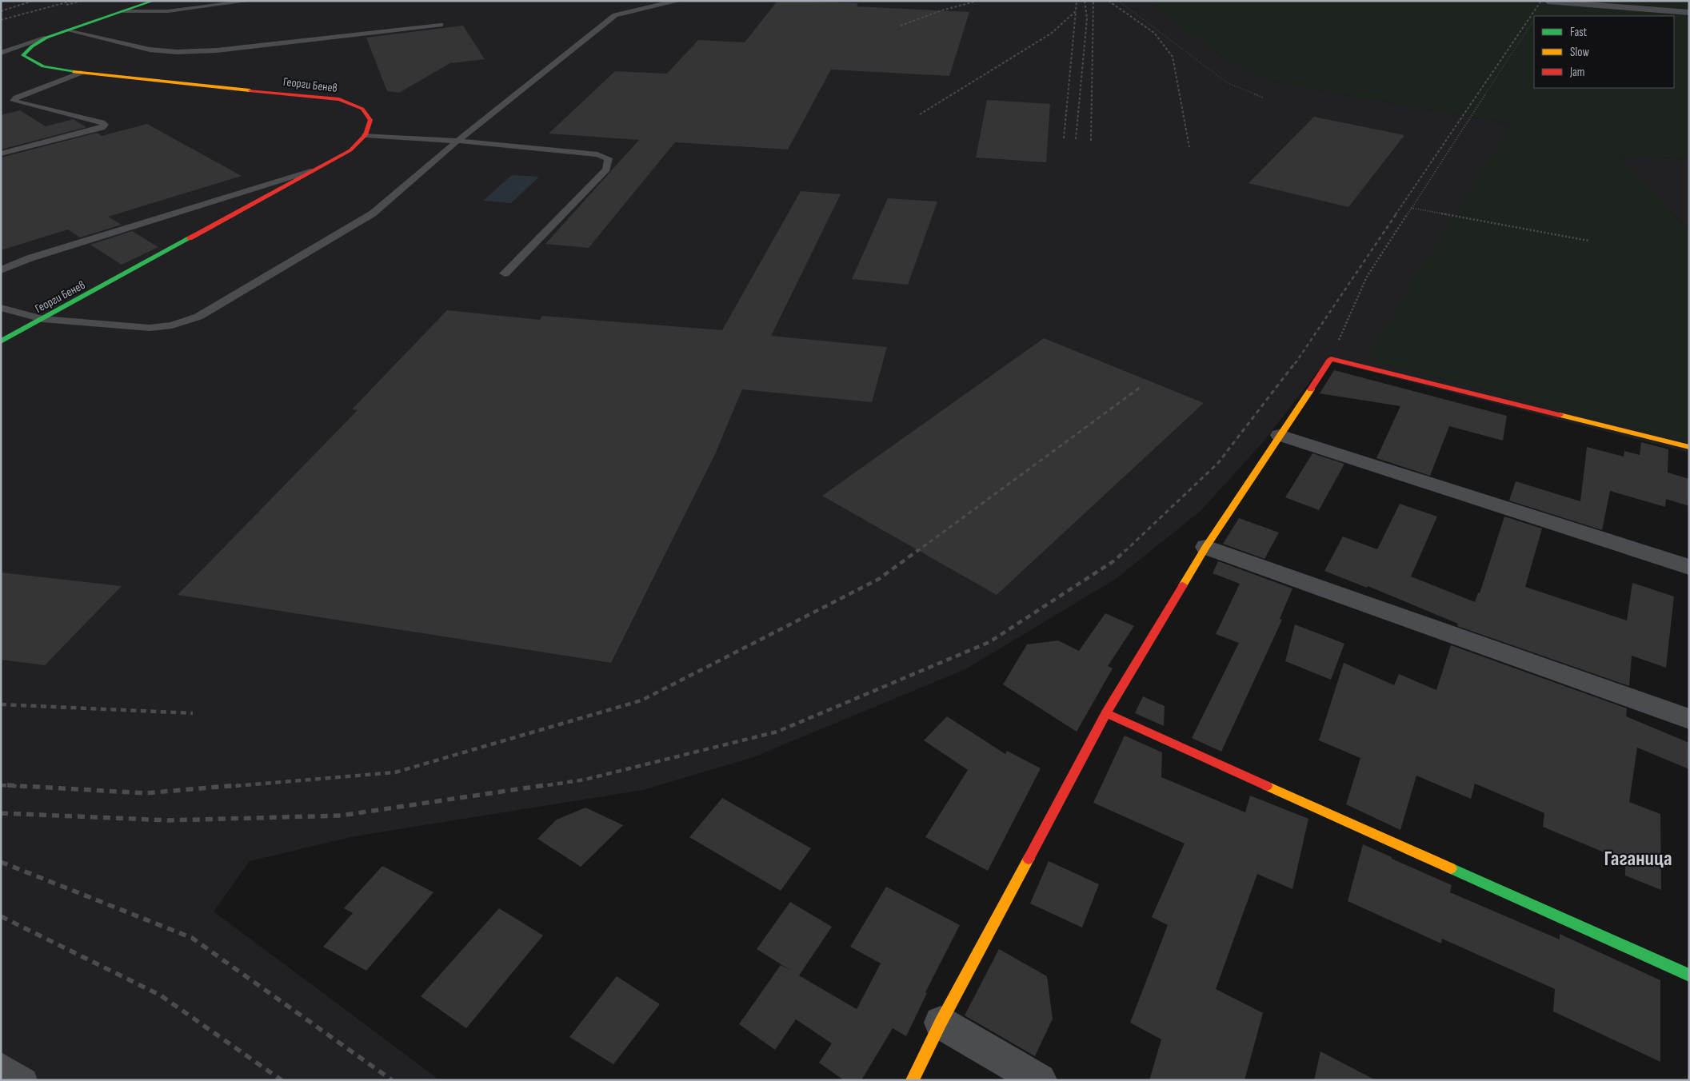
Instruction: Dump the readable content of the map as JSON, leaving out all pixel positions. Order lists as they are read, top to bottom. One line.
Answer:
{"streets":{"street":["Георги Бенев"]},"districts":["Гаганица"],"legend":["Fast","Slow","Jam"]}
